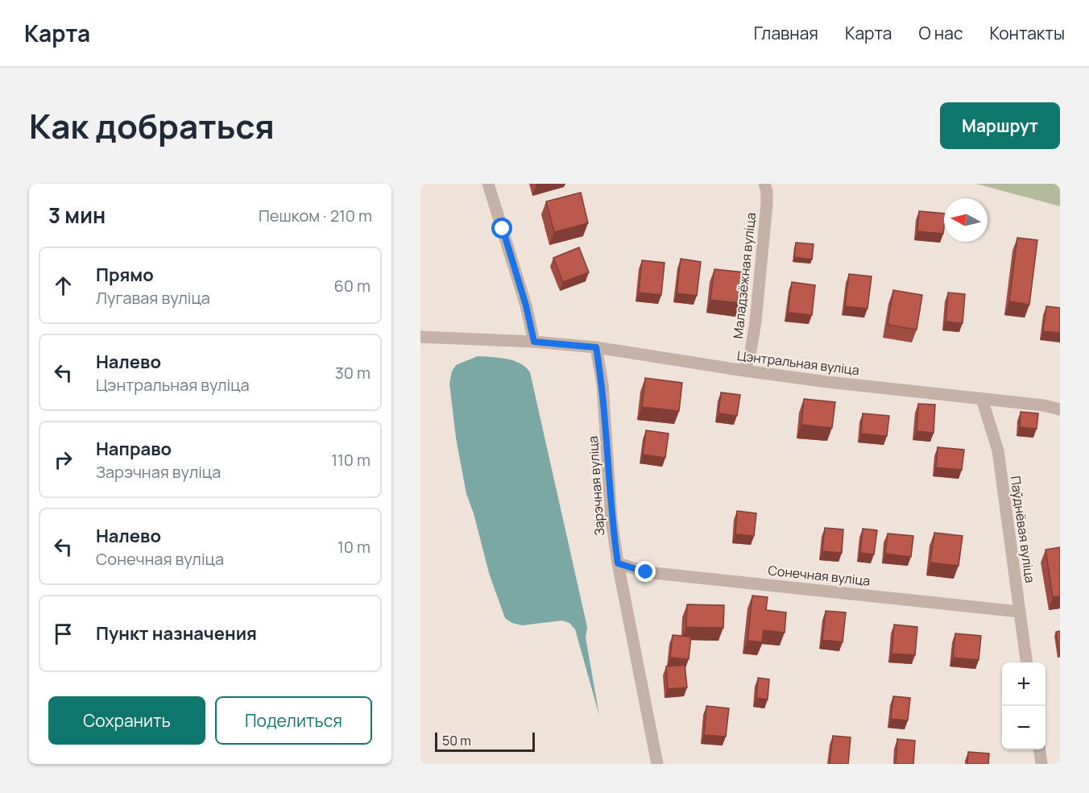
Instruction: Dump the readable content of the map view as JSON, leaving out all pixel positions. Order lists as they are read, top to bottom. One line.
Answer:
{"streets":{"street":["Маладзёжная вуліца","Цэнтральная вуліца","Зарэчная вуліца","Паўднёвая вуліца","Сонечная вуліца"]},"crossings":[["Маладзёжная вуліца","Цэнтральная вуліца"],["Цэнтральная вуліца","Зарэчная вуліца"],["Цэнтральная вуліца","Паўднёвая вуліца"],["Зарэчная вуліца","Сонечная вуліца"],["Паўднёвая вуліца","Сонечная вуліца"]],"scale_bar":"50 m","north":"left","page":{"header":"Карта","nav":["Главная","Карта","О нас","Контакты"],"title":"Как добраться","buttons":["Маршрут",["Сохранить","Поделиться"]],"heading":["3 мин","Пешком · 210 m"],"list":[["Прямо","Лугавая вуліца","60 m"],["Налево","Цэнтральная вуліца","30 m"],["Направо","Зарэчная вуліца","110 m"],["Налево","Сонечная вуліца","10 m"],"Пункт назначения"],"map_buttons":["+","−"],"scale":"50 m"}}
